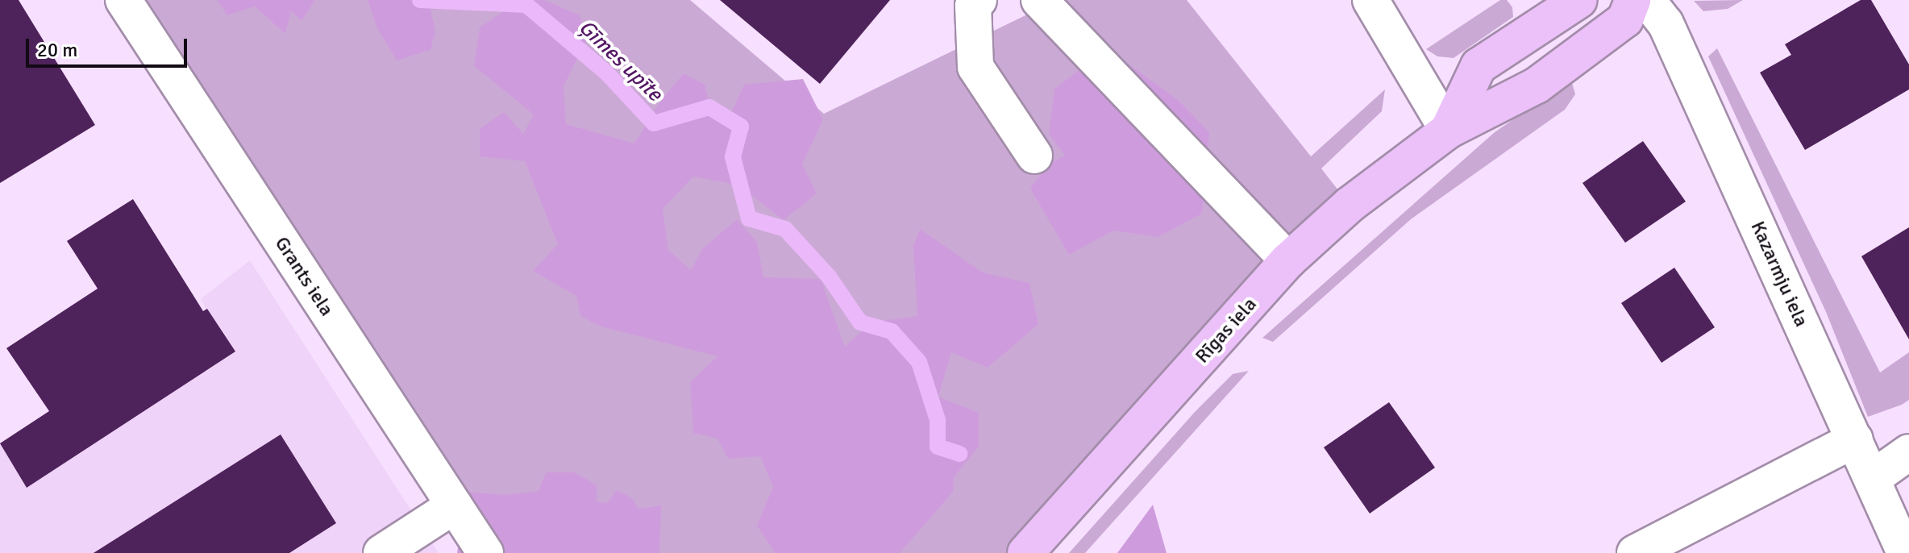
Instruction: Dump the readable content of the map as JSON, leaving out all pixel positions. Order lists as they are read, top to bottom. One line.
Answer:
{"streets":{"main road":["Rīgas iela"],"street":["Kazarmju iela","Grants iela"]},"water":["Ģīmes upīte"],"scale_bar":"20 m"}
